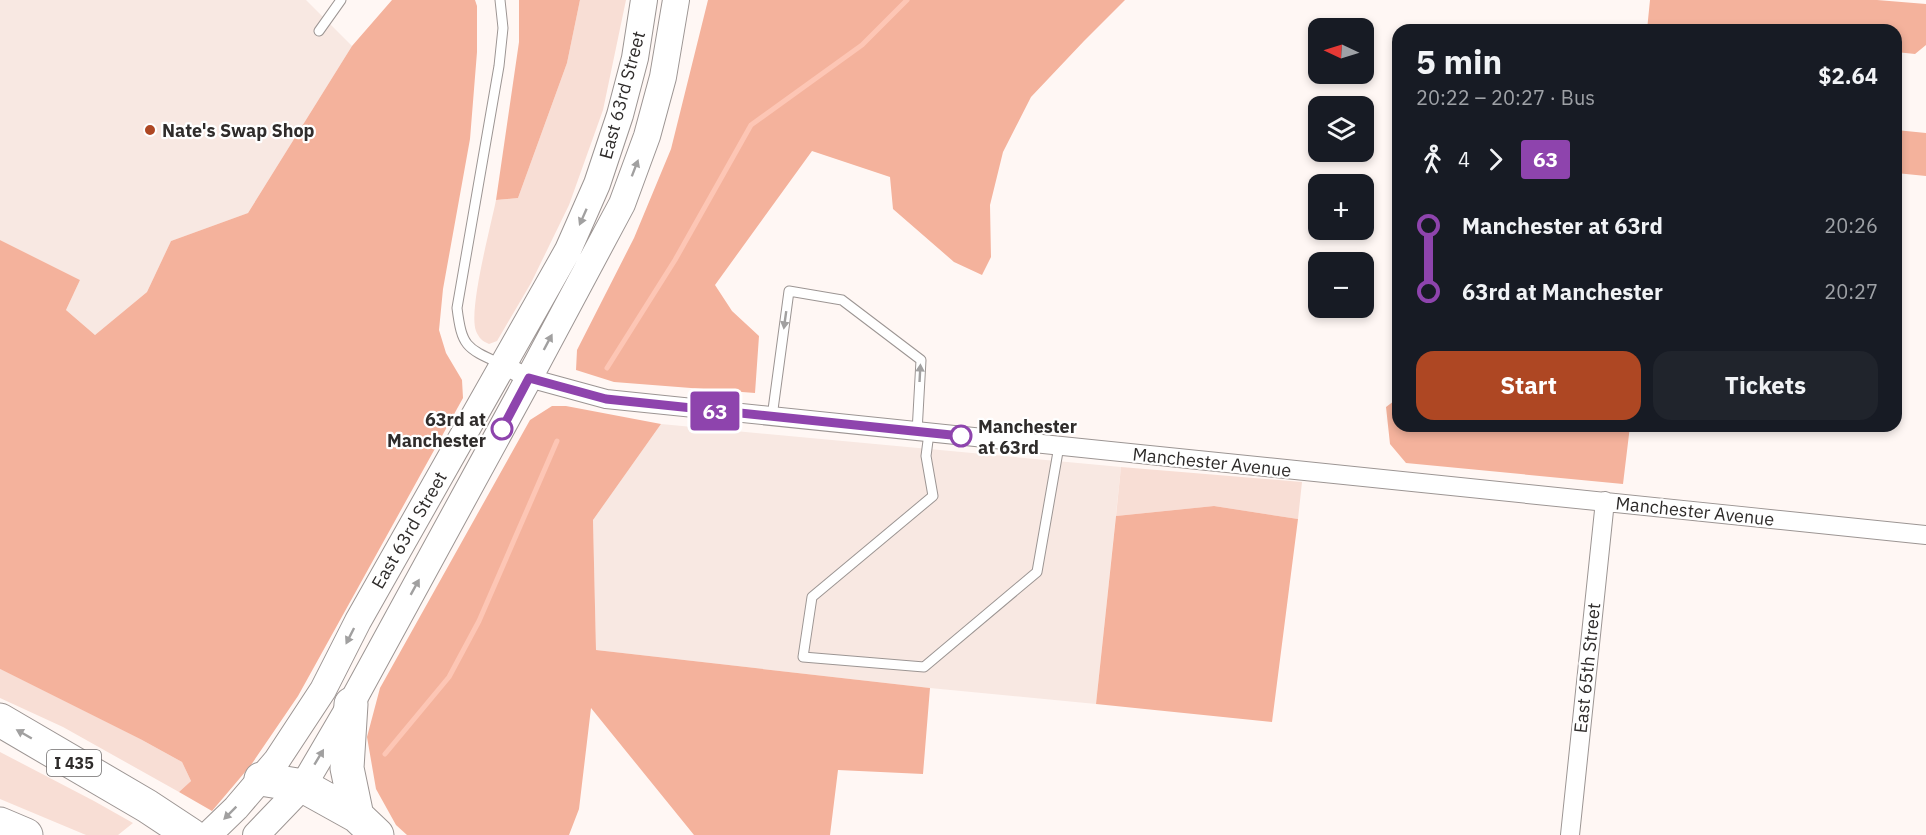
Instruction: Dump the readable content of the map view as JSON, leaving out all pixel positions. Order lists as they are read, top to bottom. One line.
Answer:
{"streets":{"highway":["I 435"],"main road":["East 63rd Street"],"street":["Manchester Avenue","East 65th Street"]},"crossings":[["East 63rd Street","Manchester Avenue"],["Manchester Avenue","East 65th Street"]],"places":["Nate's Swap Shop","63rd at Manchester","Manchester at 63rd"],"lines":["bus line 63"],"north":"left","page":{"on_map":"63","map_buttons":["+","−"],"heading":["5 min","20:22 – 20:27 · Bus","$2.64"],"legs":["4","63"],"list":[{"name":"Manchester at 63rd","value":"20:26"},{"name":"63rd at Manchester","value":"20:27"}],"buttons":["Start","Tickets"]}}
